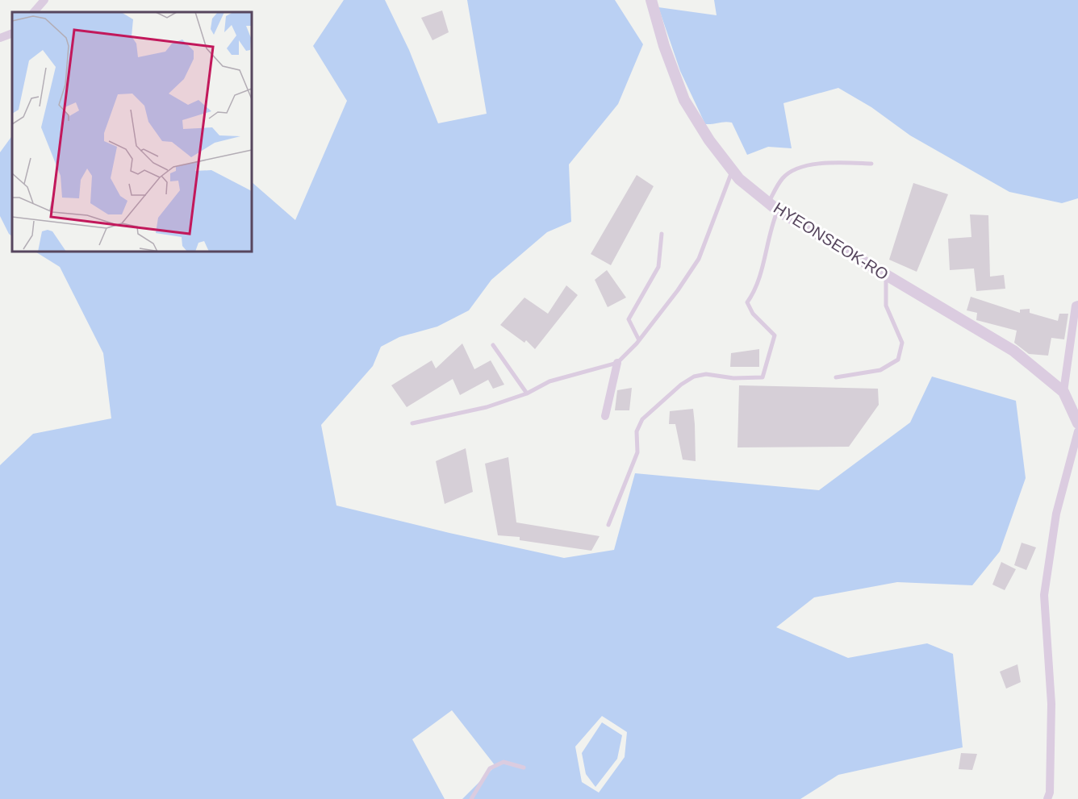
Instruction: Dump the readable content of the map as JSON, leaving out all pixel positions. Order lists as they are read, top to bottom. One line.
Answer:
{"streets":{"street":["HYEONSEOK-RO"]}}
